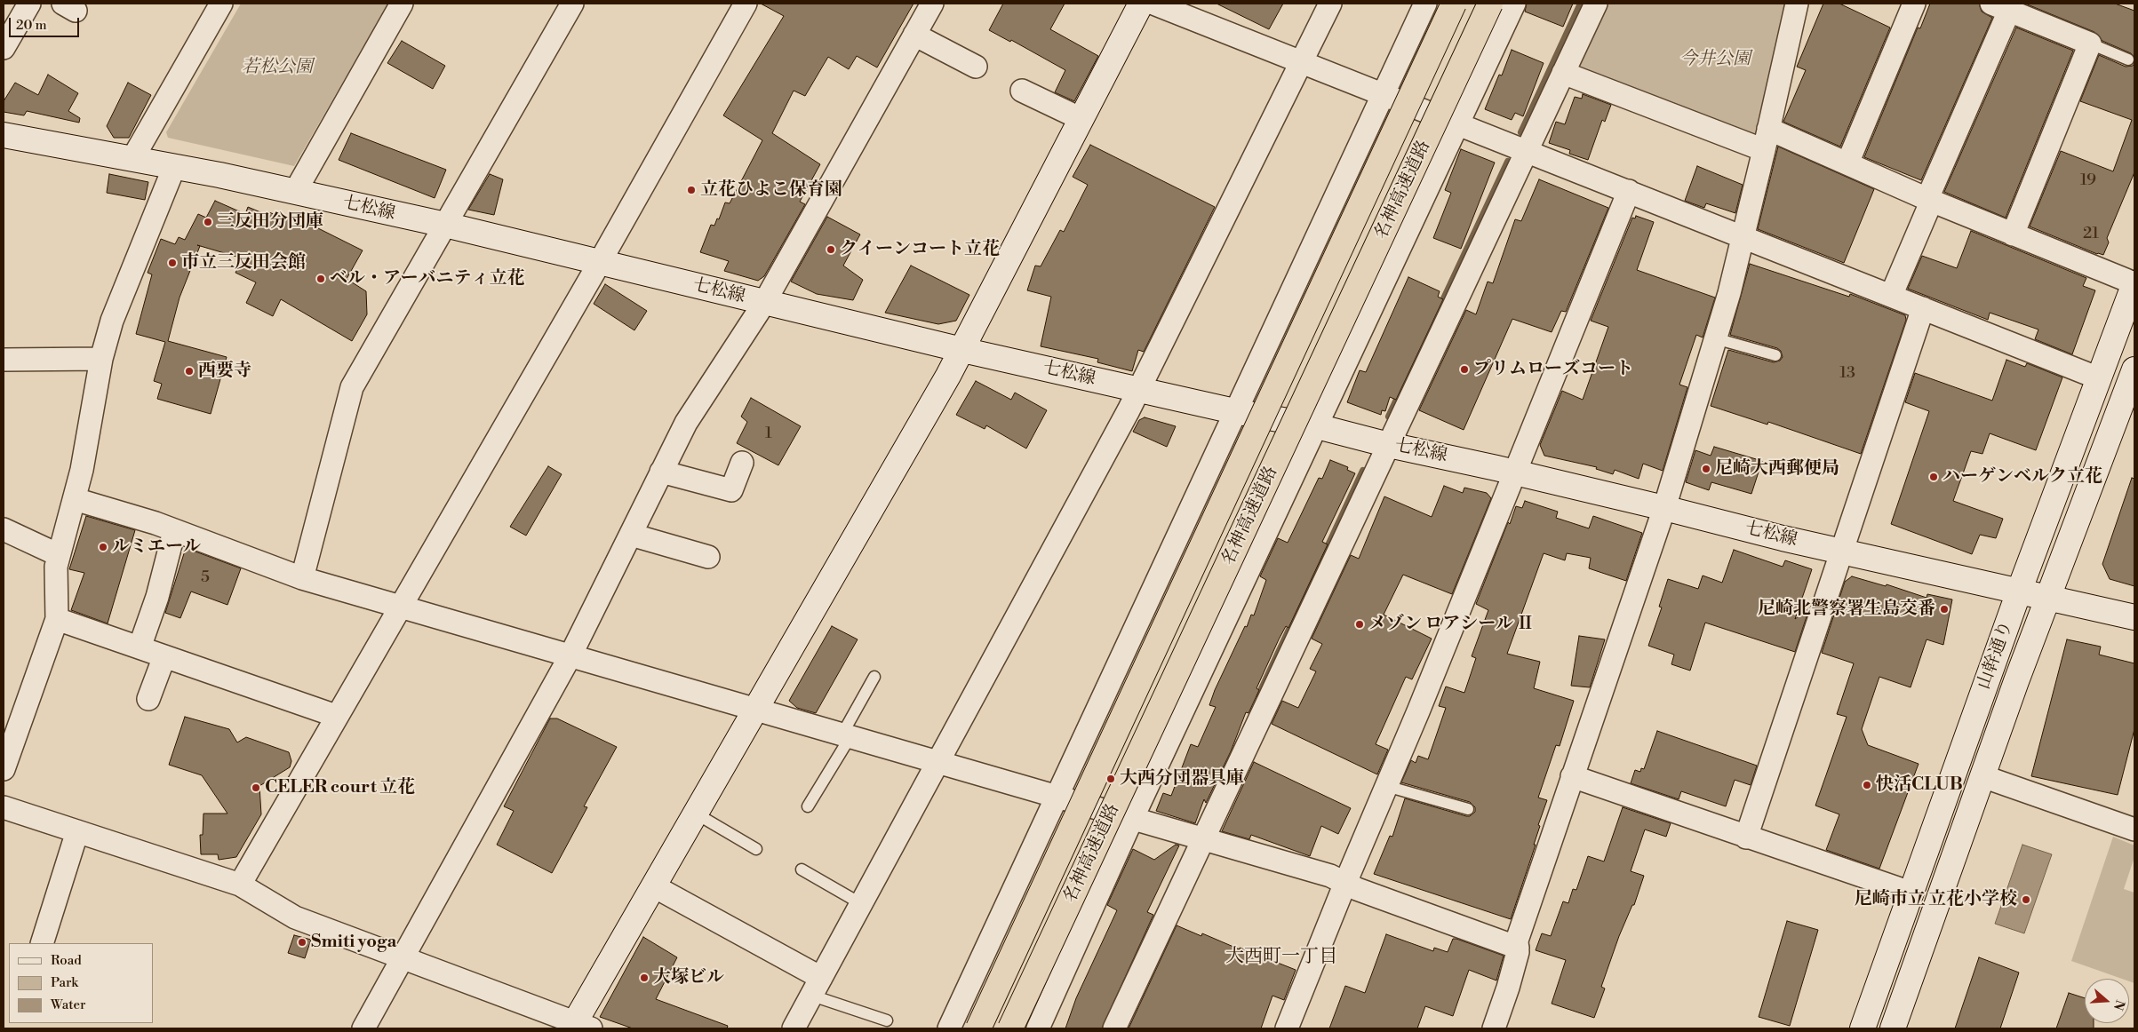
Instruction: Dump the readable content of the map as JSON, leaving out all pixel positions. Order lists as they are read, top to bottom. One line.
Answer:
{"streets":{"highway":["名神高速道路"],"street":["七松線","山幹通り"]},"crossings":[["七松線","山幹通り"]],"districts":["大西町一丁目"],"parks":["今井公園","若松公園"],"places":["立花ひよこ保育園","三反田分団庫","クイーンコート立花","市立三反田会館","ベル・アーバニティ立花","プリムローズコート","西要寺","尼崎大西郵便局","ハーゲンベルク立花","ルミエール","尼崎北警察署生島交番","メゾン ロアシール Ⅱ","大西分団器具庫","快活CLUB","CELER court 立花","尼崎市立 立花小学校","Smiti yoga","大塚ビル"],"house_numbers":["19","21","13","1","5"],"legend":["Road","Park","Water"],"scale_bar":"20 m","north":"right"}
